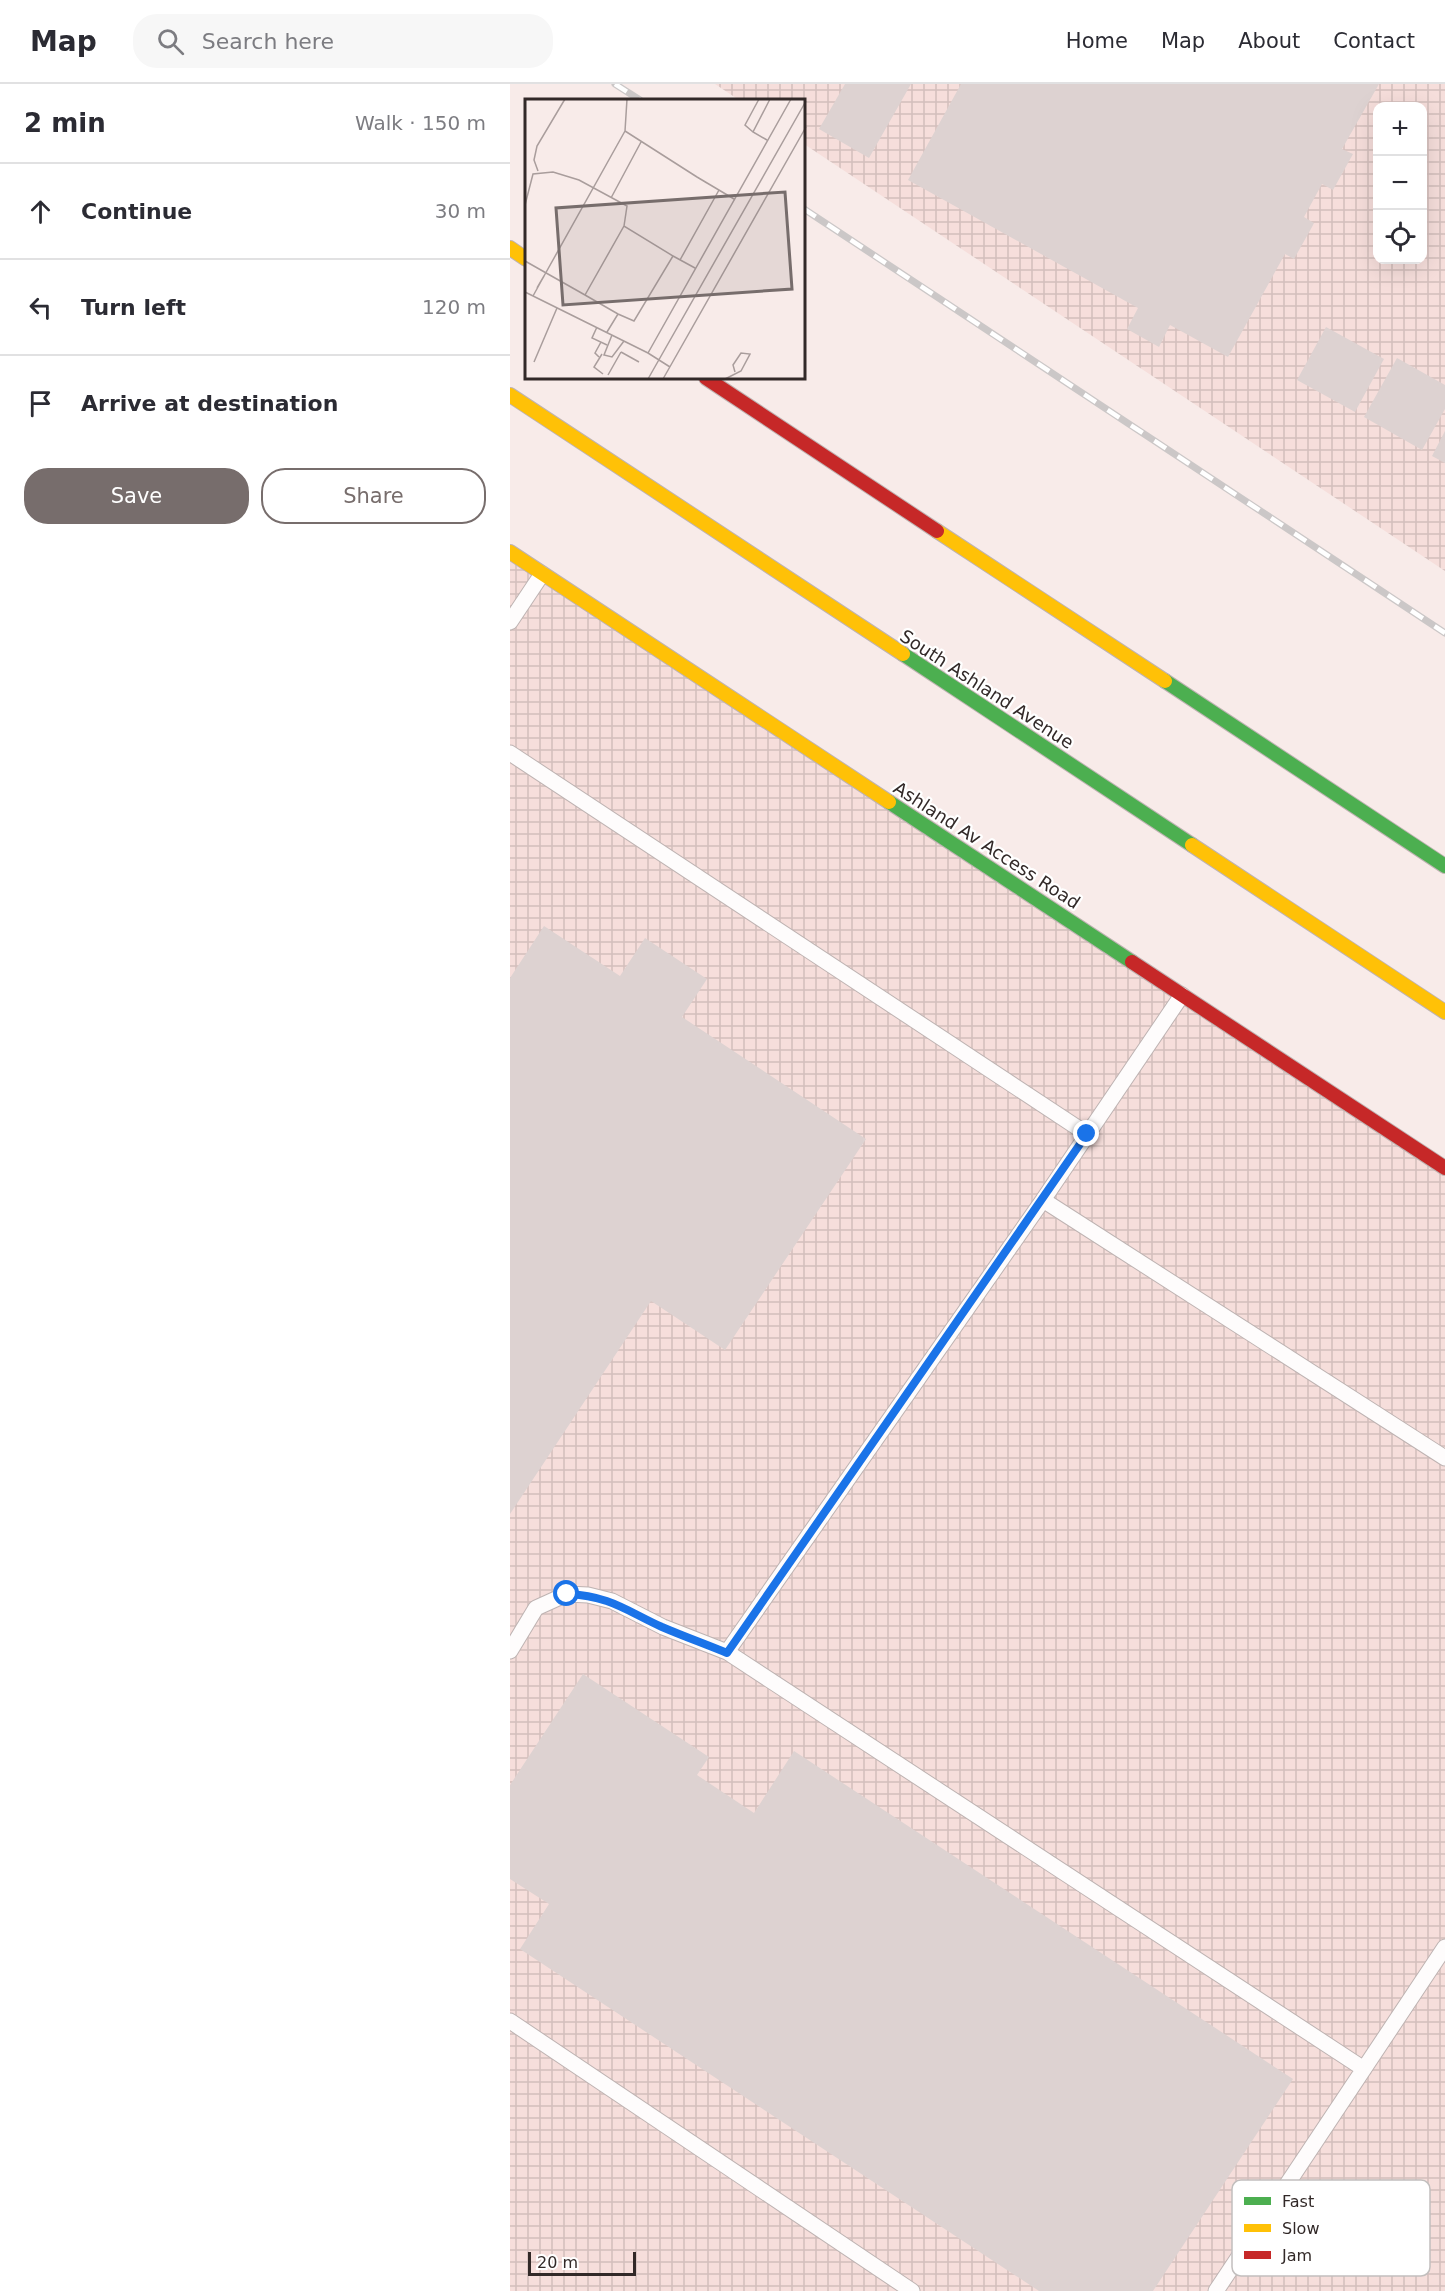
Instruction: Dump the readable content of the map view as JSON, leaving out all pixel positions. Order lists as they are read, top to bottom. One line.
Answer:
{"streets":{"main road":["South Ashland Avenue","Ashland Av Access Road"]},"legend":["Fast","Slow","Jam"],"scale_bar":"20 m","page":{"header":"Map","search":"Search here","nav":["Home","Map","About","Contact"],"heading":["2 min","Walk · 150 m"],"map_buttons":["+","−"],"list":[["Continue","30 m"],["Turn left","120 m"],"Arrive at destination"],"buttons":["Save","Share"],"scale":"20 m"}}
